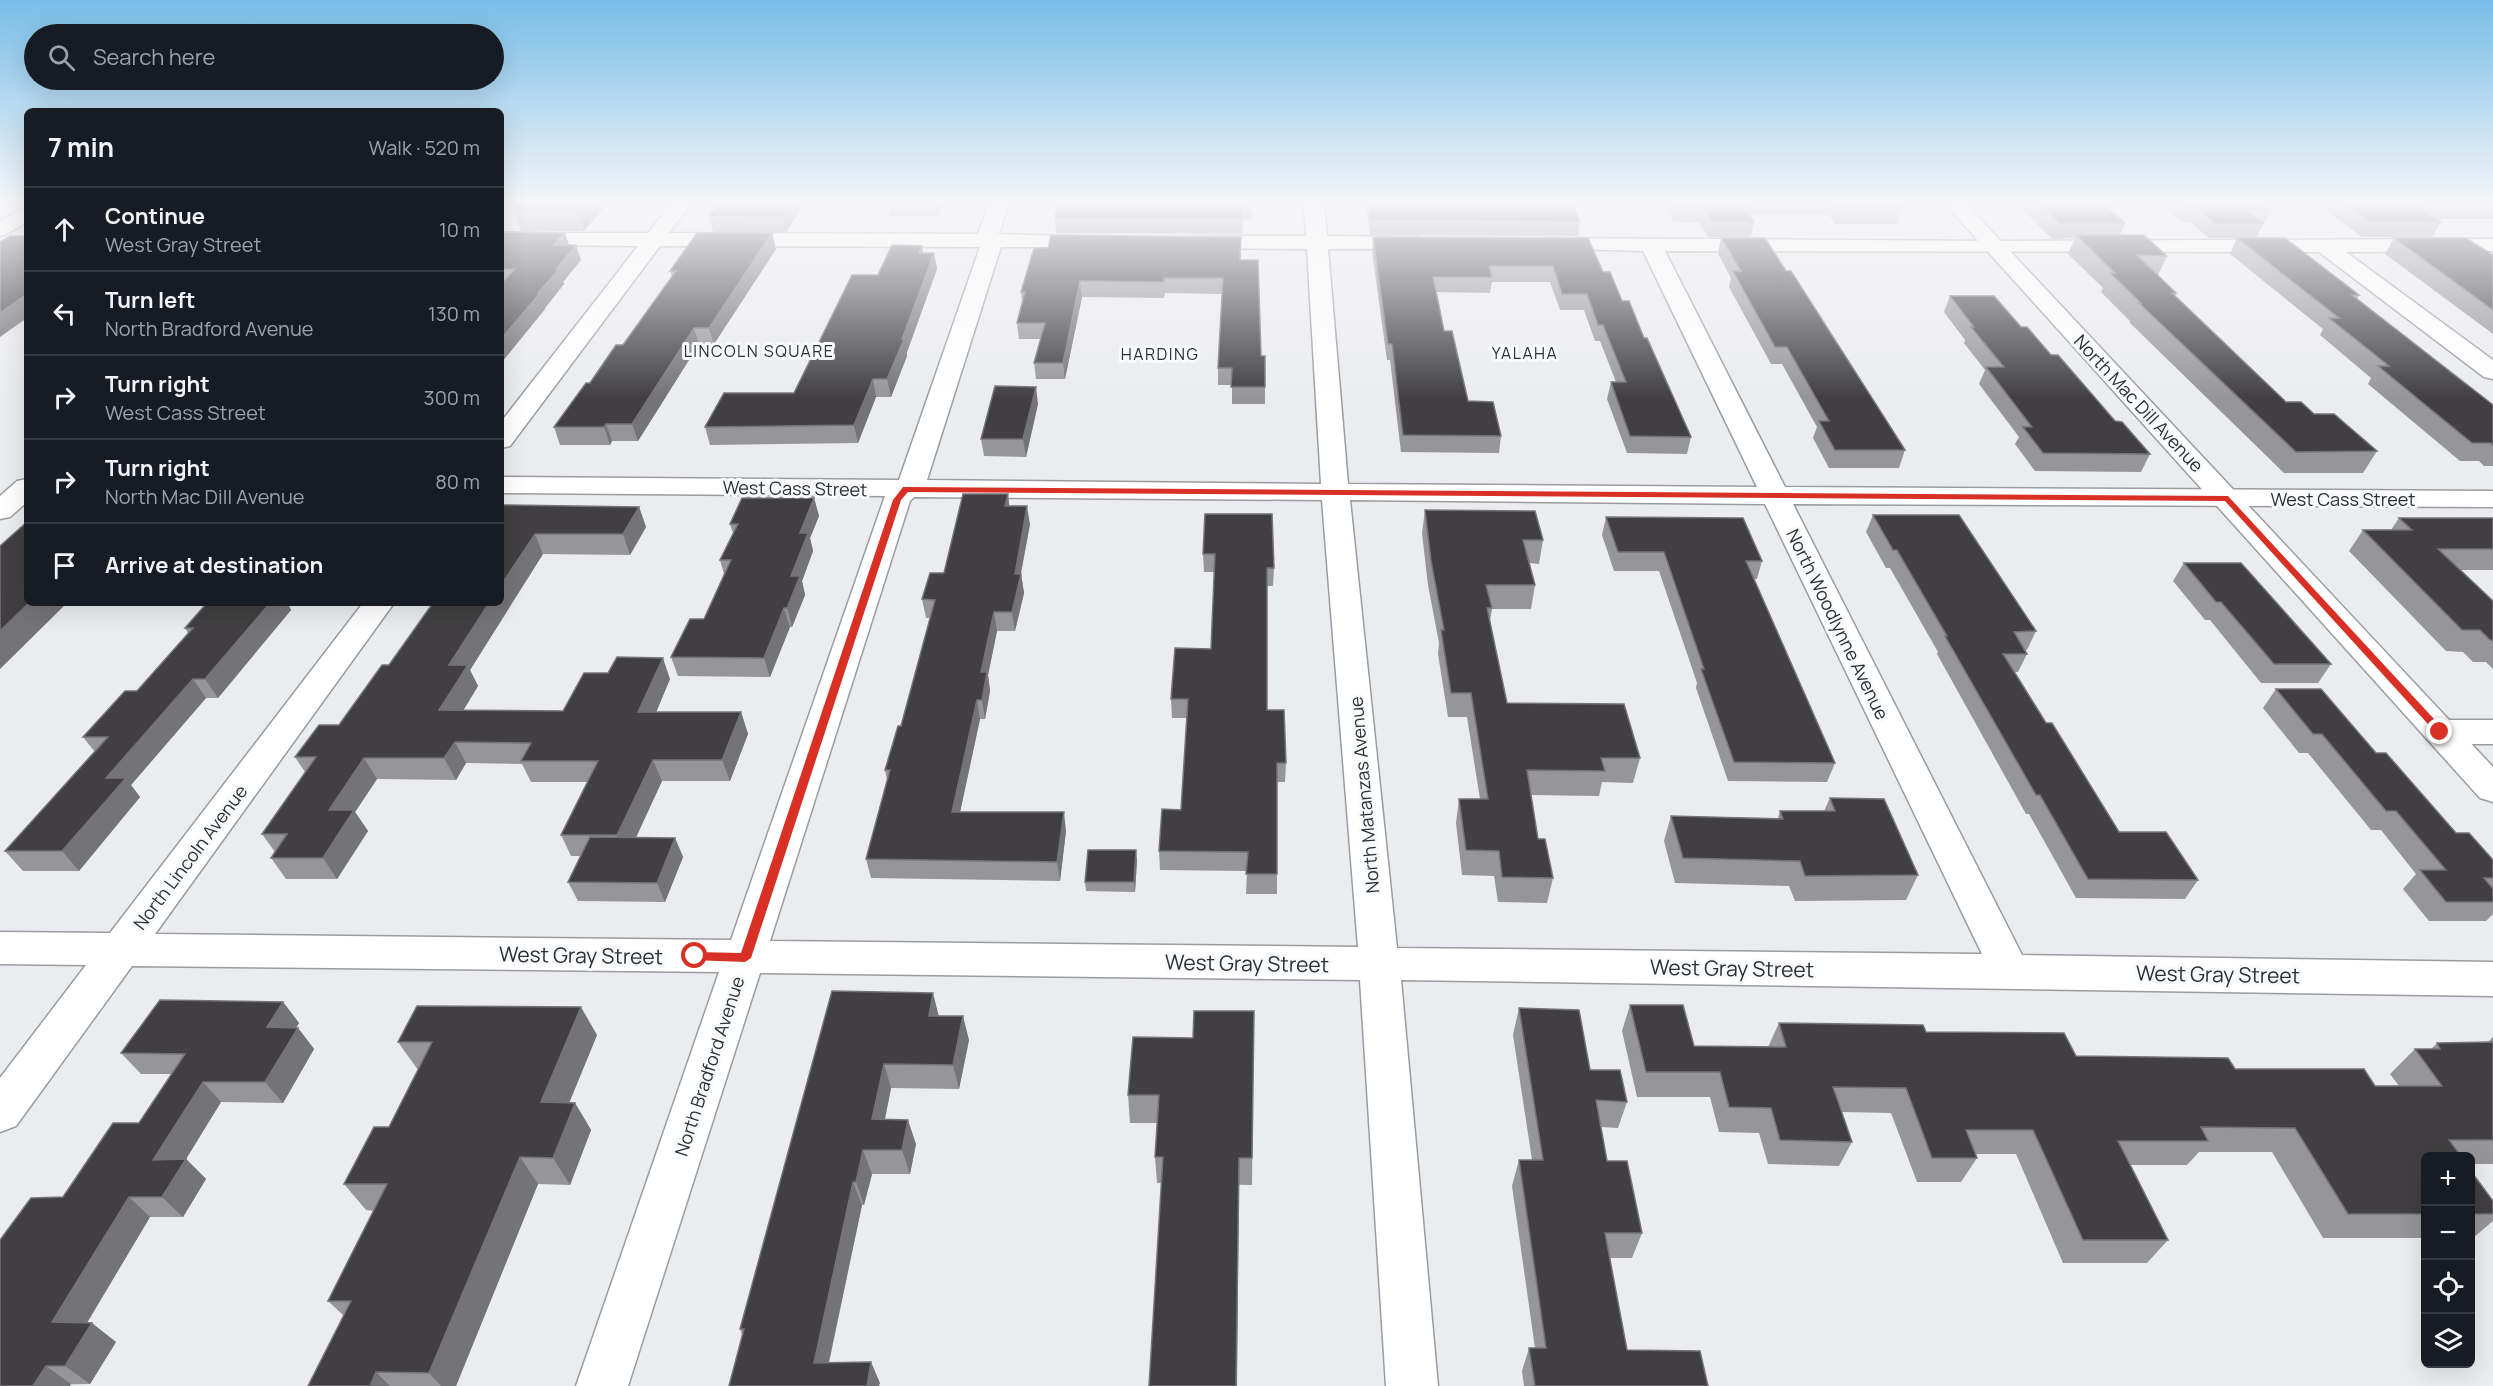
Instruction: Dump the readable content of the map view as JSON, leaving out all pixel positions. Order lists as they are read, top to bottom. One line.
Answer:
{"streets":{"street":["North Mac Dill Avenue","West Cass Street","North Woodlynne Avenue","North Matanzas Avenue","North Lincoln Avenue","West Gray Street","North Bradford Avenue"]},"crossings":[["North Mac Dill Avenue","West Cass Street"],["West Cass Street","North Woodlynne Avenue"],["West Cass Street","North Matanzas Avenue"],["West Cass Street","North Bradford Avenue"],["North Woodlynne Avenue","West Gray Street"],["North Matanzas Avenue","West Gray Street"],["North Lincoln Avenue","West Gray Street"],["West Gray Street","North Bradford Avenue"]],"districts":["LINCOLN SQUARE","YALAHA","HARDING"],"page":{"search":"Search here","heading":["7 min","Walk · 520 m"],"list":[["Continue","West Gray Street","10 m"],["Turn left","North Bradford Avenue","130 m"],["Turn right","West Cass Street","300 m"],["Turn right","North Mac Dill Avenue","80 m"],"Arrive at destination"],"map_buttons":["+","−"]}}
